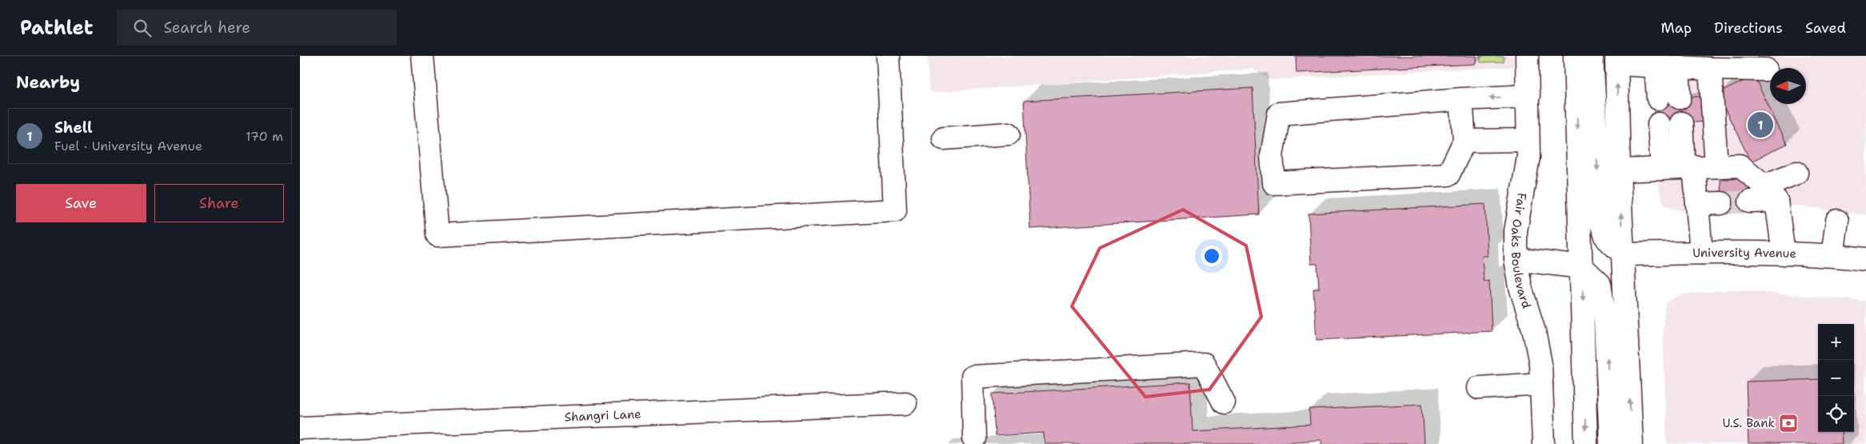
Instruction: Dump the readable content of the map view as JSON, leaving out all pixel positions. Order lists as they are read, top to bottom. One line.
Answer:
{"streets":{"street":["Fair Oaks Boulevard","University Avenue","Shangri Lane"]},"places":{"bank":["U.S. Bank"]},"north":"left","page":{"header":"Pathlet","search":"Search here","nav":["Map","Directions","Saved"],"heading":"Nearby","list":[{"mark":"1","name":"Shell","note":"Fuel · University Avenue","value":"170 m"}],"pins":"1","buttons":["Save","Share"],"map_buttons":["+","−"]}}
